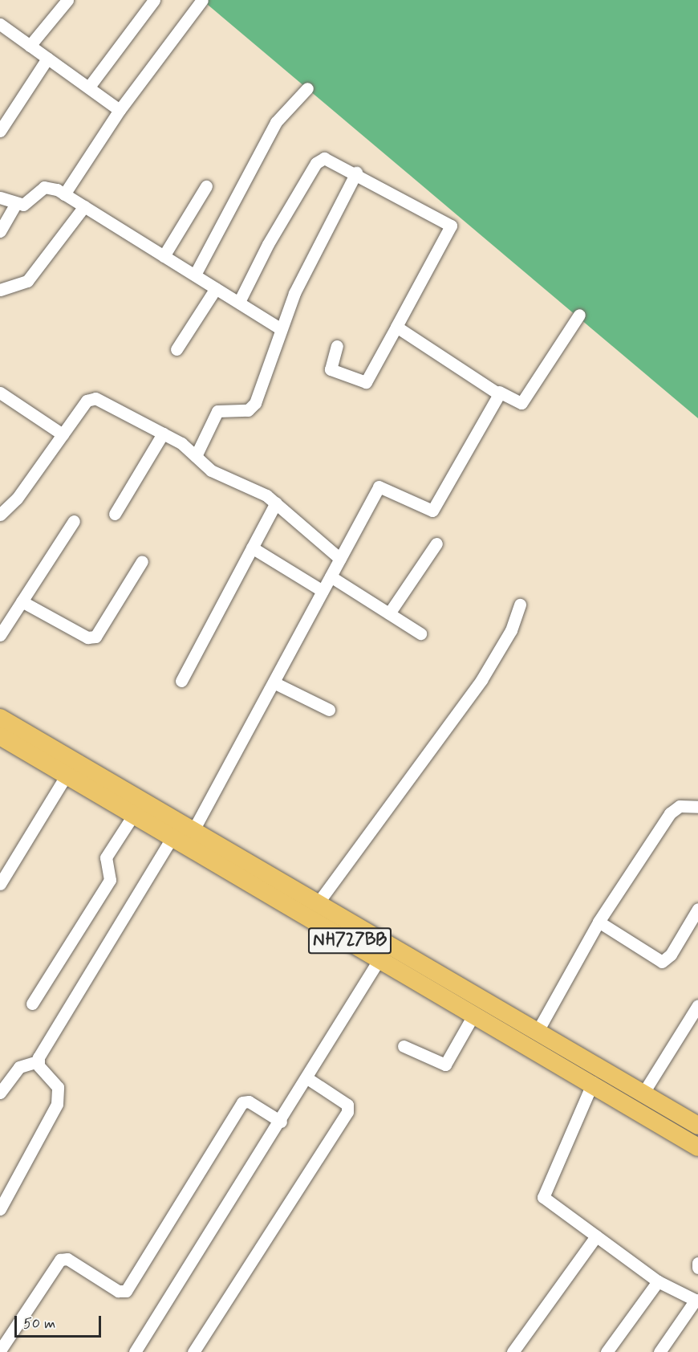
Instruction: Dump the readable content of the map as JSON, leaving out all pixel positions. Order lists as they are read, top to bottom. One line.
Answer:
{"streets":{"highway":["NH727BB"]},"scale_bar":"50 m"}
